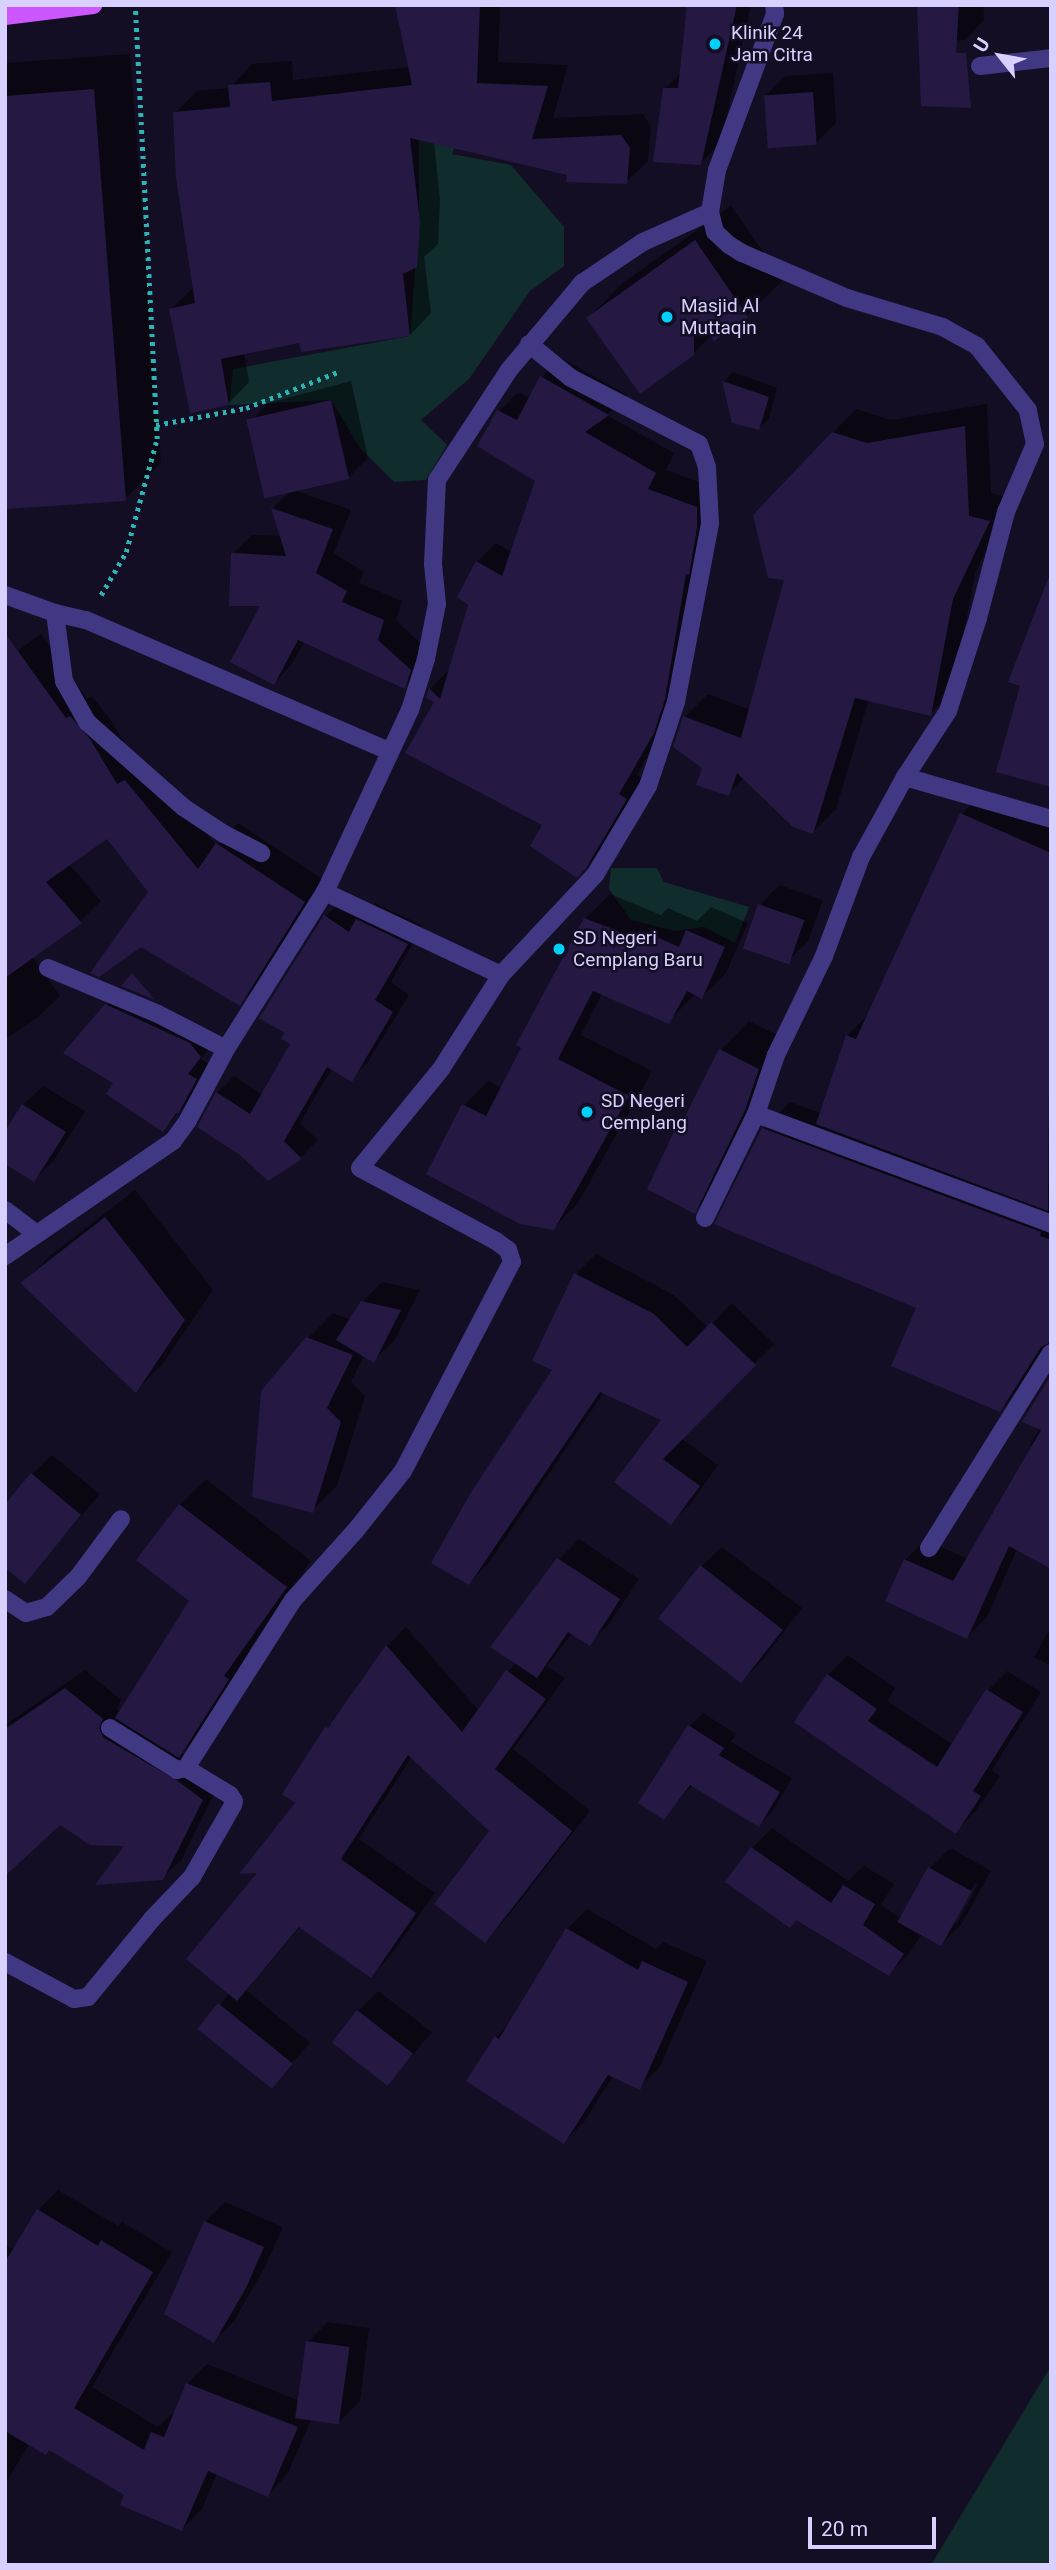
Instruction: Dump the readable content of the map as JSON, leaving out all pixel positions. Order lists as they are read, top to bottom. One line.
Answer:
{"places":["Klinik 24 Jam Citra","Masjid Al Muttaqin","SD Negeri Cemplang Baru","SD Negeri Cemplang"],"scale_bar":"20 m","north":"top left"}
